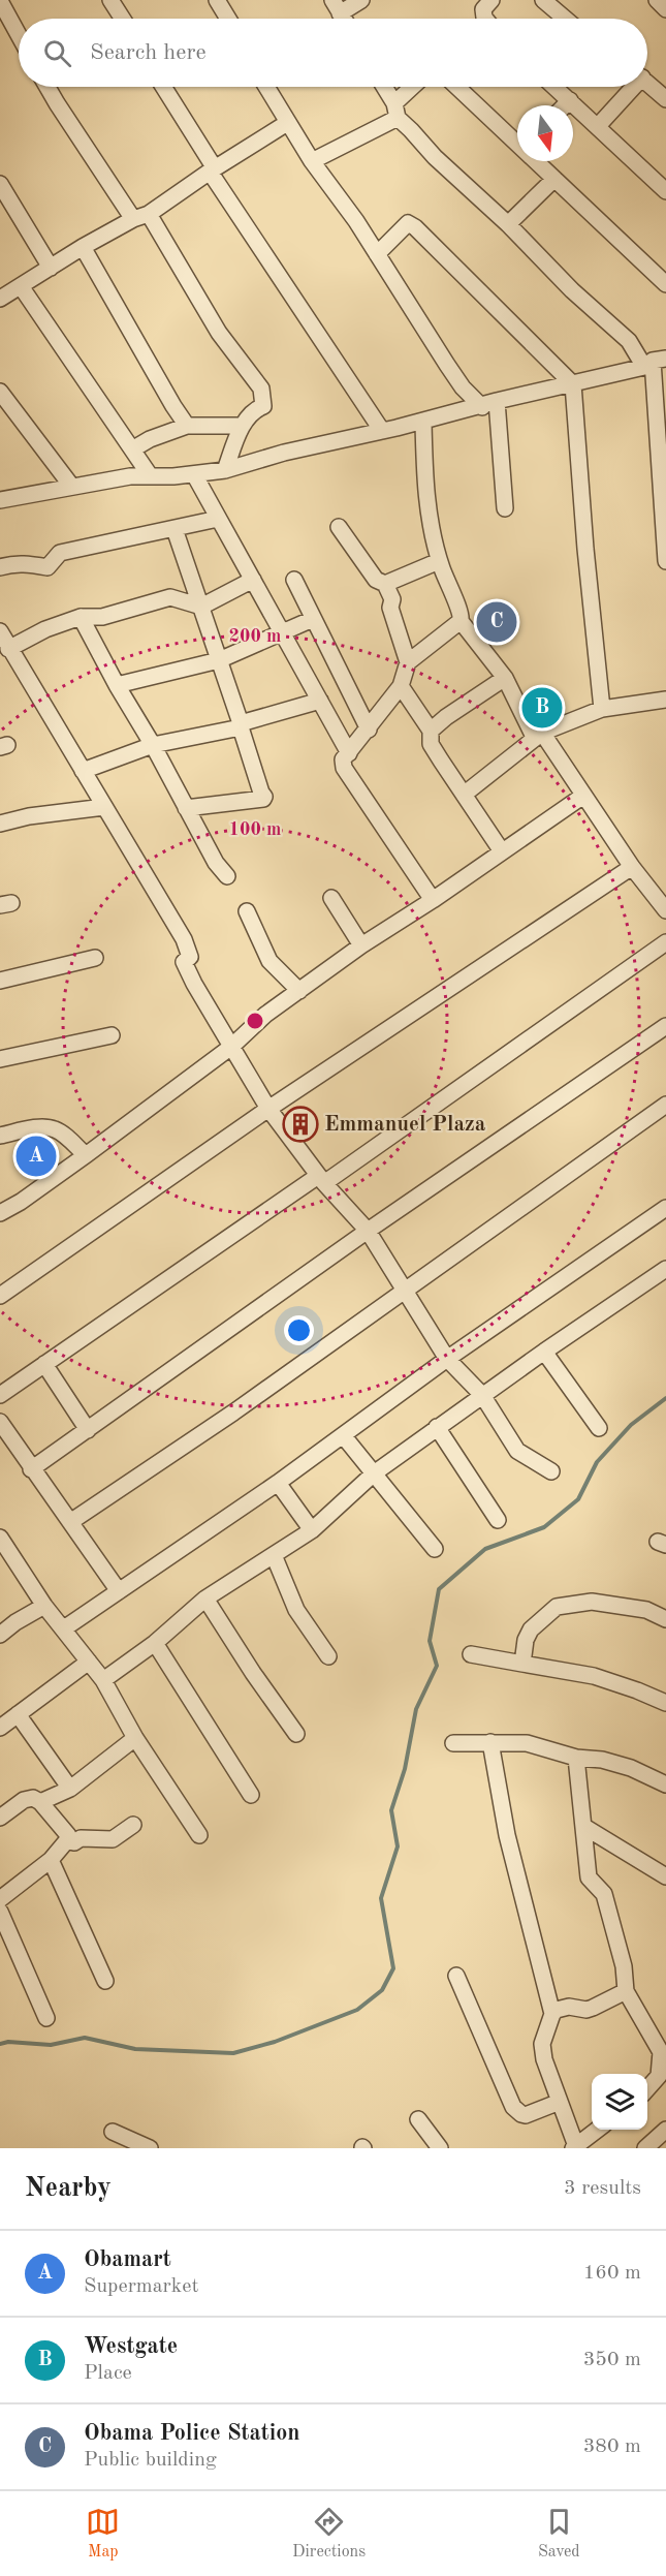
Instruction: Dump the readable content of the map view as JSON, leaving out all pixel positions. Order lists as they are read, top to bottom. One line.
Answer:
{"places":{"building":["Emmanuel Plaza"]},"north":"bottom","page":{"search":"Search here","pins":["C","B","A"],"heading":["Nearby","3 results"],"list":[{"mark":"A","name":"Obamart","note":"Supermarket","value":"160 m"},{"mark":"B","name":"Westgate","note":"Place","value":"350 m"},{"mark":"C","name":"Obama Police Station","note":"Public building","value":"380 m"}],"nav":["Map","Directions","Saved"]},"rings":["200 m","100 m"]}
